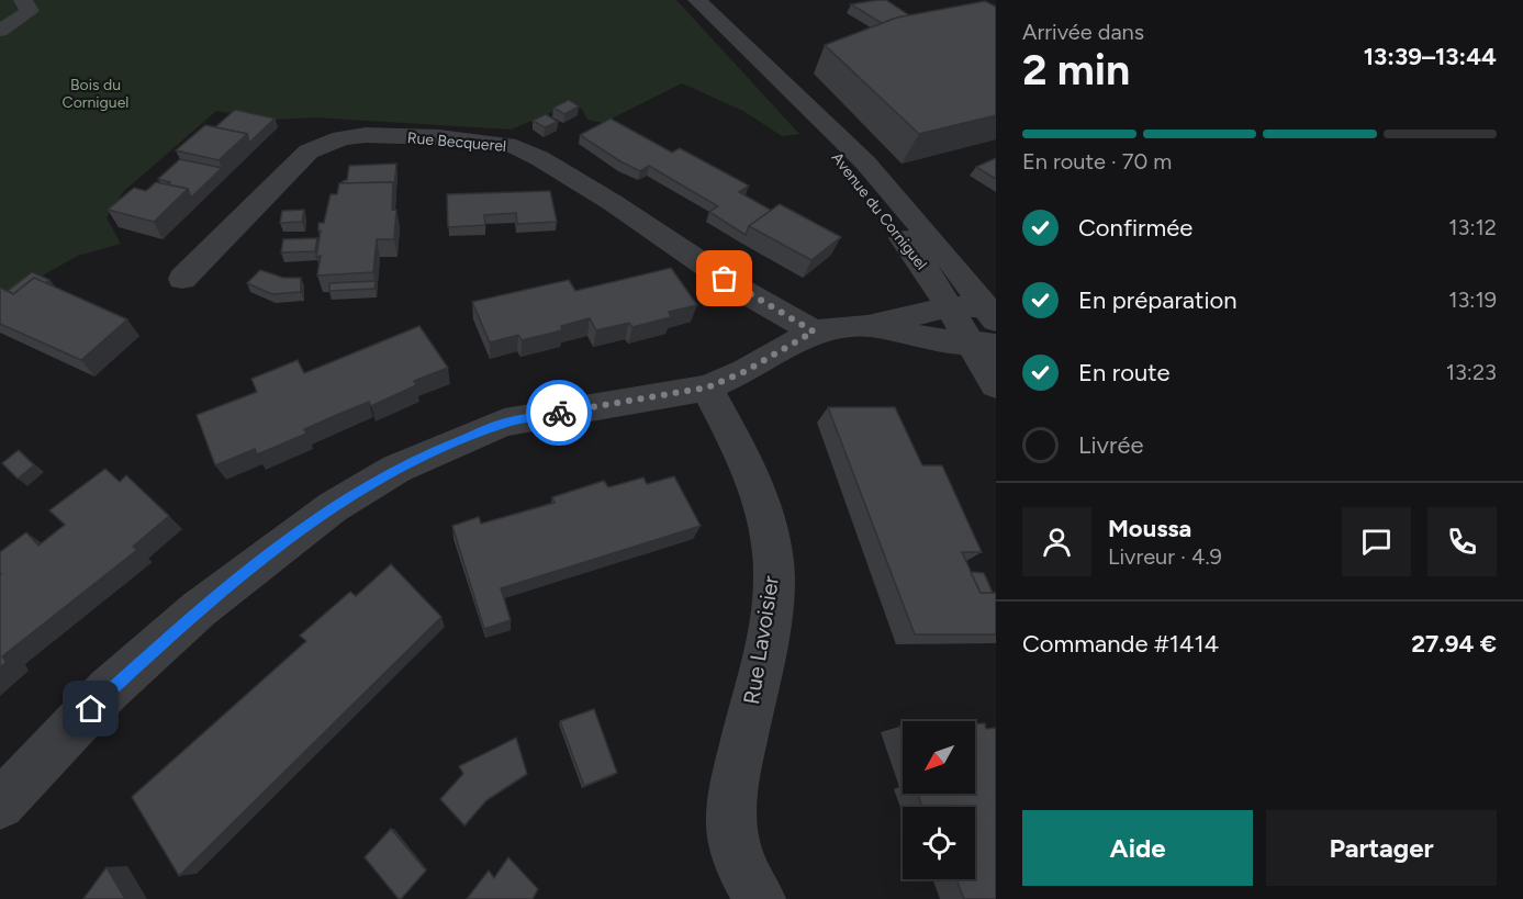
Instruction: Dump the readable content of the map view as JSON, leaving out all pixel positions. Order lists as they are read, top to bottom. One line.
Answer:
{"streets":{"street":["Rue Becquerel","Avenue du Corniguel","Rue Lavoisier"]},"parks":["Bois du Corniguel"],"north":"bottom left","page":{"heading":["2 min","Arrivée dans","13:39–13:44"],"panel":["Moussa","Livreur · 4.9","Commande #1414","27.94 €"],"bar":"En route · 70 m","list":[["Confirmée","13:12"],["En préparation","13:19"],["En route","13:23"],"Livrée"],"buttons":["Aide","Partager"]}}
